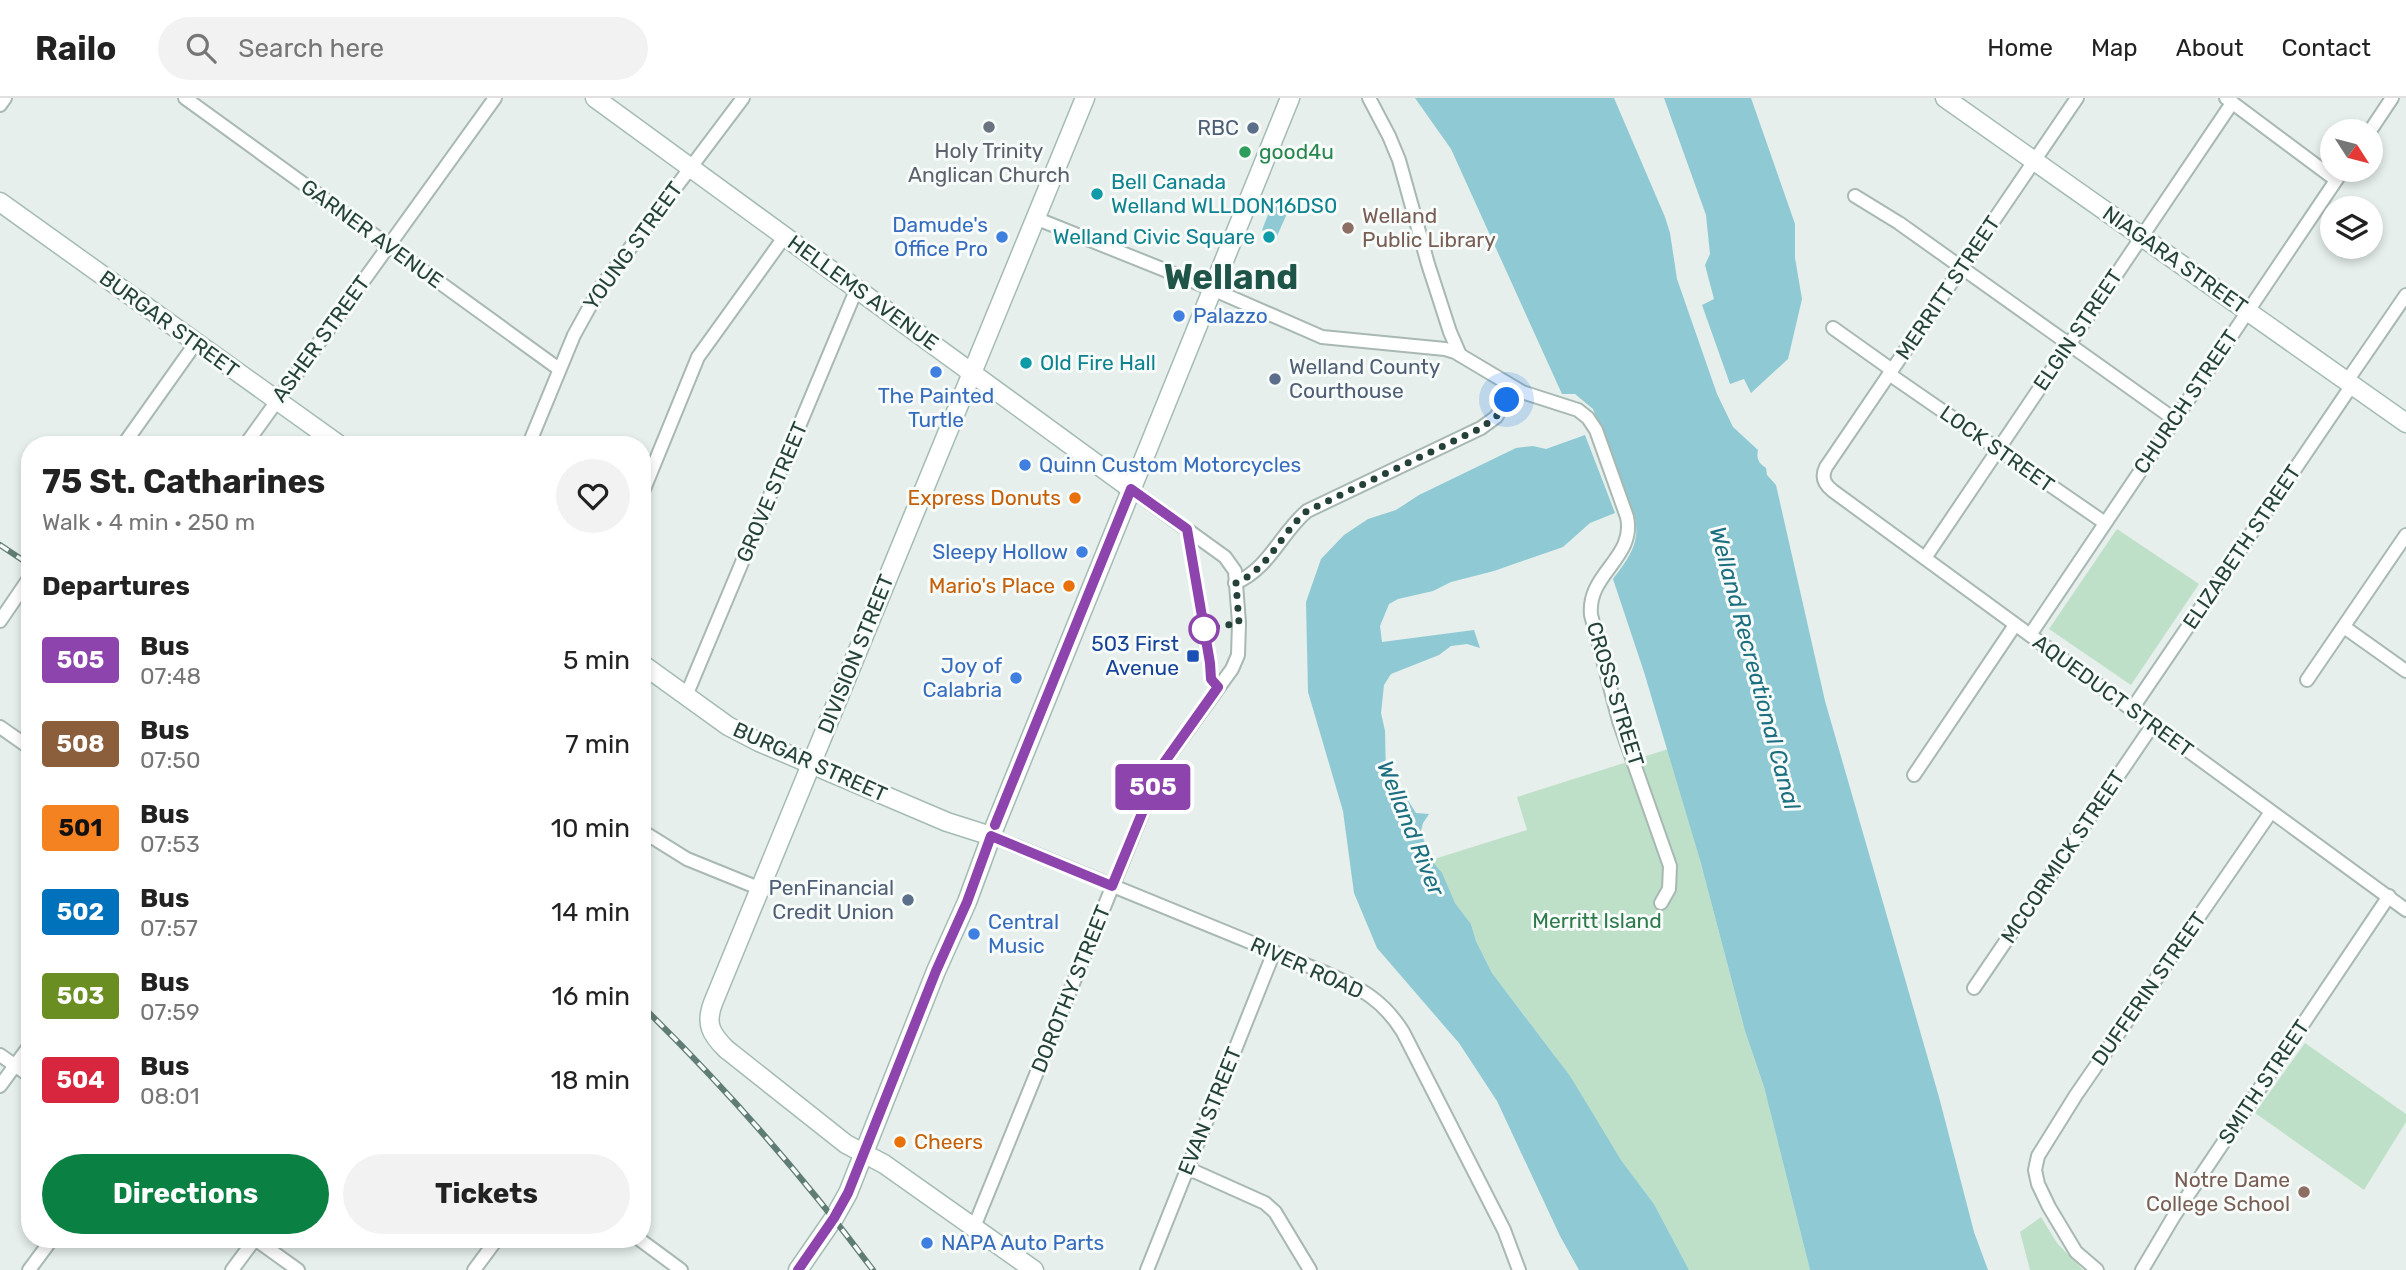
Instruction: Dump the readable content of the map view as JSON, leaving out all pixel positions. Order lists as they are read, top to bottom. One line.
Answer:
{"streets":{"main road":["NIAGARA STREET","HELLEMS AVENUE","BURGAR STREET","DIVISION STREET"],"street":["GARNER AVENUE","YOUNG STREET","MERRITT STREET","ELGIN STREET","ASHER STREET","CHURCH STREET","LOCK STREET","GROVE STREET","ELIZABETH STREET","CROSS STREET","AQUEDUCT STREET","MCCORMICK STREET","RIVER ROAD","DOROTHY STREET","DUFFERIN STREET","SMITH STREET","EVAN STREET"]},"crossings":[["GARNER AVENUE","YOUNG STREET"],["GARNER AVENUE","ASHER STREET"],["YOUNG STREET","HELLEMS AVENUE"],["NIAGARA STREET","MERRITT STREET"],["NIAGARA STREET","ELGIN STREET"],["NIAGARA STREET","CHURCH STREET"],["NIAGARA STREET","ELIZABETH STREET"],["MERRITT STREET","LOCK STREET"],["MERRITT STREET","AQUEDUCT STREET"],["HELLEMS AVENUE","GROVE STREET"],["HELLEMS AVENUE","DIVISION STREET"],["HELLEMS AVENUE","DOROTHY STREET"],["BURGAR STREET","ASHER STREET"],["BURGAR STREET","GROVE STREET"],["BURGAR STREET","DIVISION STREET"],["BURGAR STREET","RIVER ROAD"],["ELGIN STREET","LOCK STREET"],["ELGIN STREET","AQUEDUCT STREET"],["CHURCH STREET","LOCK STREET"],["CHURCH STREET","AQUEDUCT STREET"],["ELIZABETH STREET","AQUEDUCT STREET"],["DIVISION STREET","CROSS STREET"],["DIVISION STREET","DOROTHY STREET"],["AQUEDUCT STREET","MCCORMICK STREET"],["AQUEDUCT STREET","DUFFERIN STREET"],["AQUEDUCT STREET","SMITH STREET"],["RIVER ROAD","DOROTHY STREET"],["RIVER ROAD","EVAN STREET"]],"districts":["Welland"],"water":["Welland Recreational Canal","Welland River"],"parks":["Merritt Island"],"places":{"other":["Holy Trinity Anglican Church","RBC","good4u","Bell Canada Welland WLLDON16DS0","Welland Public Library","Damude's Office Pro","Welland Civic Square","Palazzo","Old Fire Hall","The Painted Turtle","Welland County Courthouse","Quinn Custom Motorcycles","Express Donuts","Sleepy Hollow","Mario's Place","Joy of Calabria","PenFinancial Credit Union","Central Music","Cheers","Notre Dame College School","NAPA Auto Parts"],"transit":["503 First Avenue"]},"lines":["bus line 505"],"north":"bottom right","page":{"header":"Railo","search":"Search here","nav":["Home","Map","About","Contact"],"on_map":"505","heading":[["75 St. Catharines","Walk · 4 min · 250 m"],"Departures"],"list":[{"mark":"505","name":"Bus","note":"07:48","value":"5 min"},{"mark":"508","name":"Bus","note":"07:50","value":"7 min"},{"mark":"501","name":"Bus","note":"07:53","value":"10 min"},{"mark":"502","name":"Bus","note":"07:57","value":"14 min"},{"mark":"503","name":"Bus","note":"07:59","value":"16 min"},{"mark":"504","name":"Bus","note":"08:01","value":"18 min"}],"buttons":["Directions","Tickets"]}}
